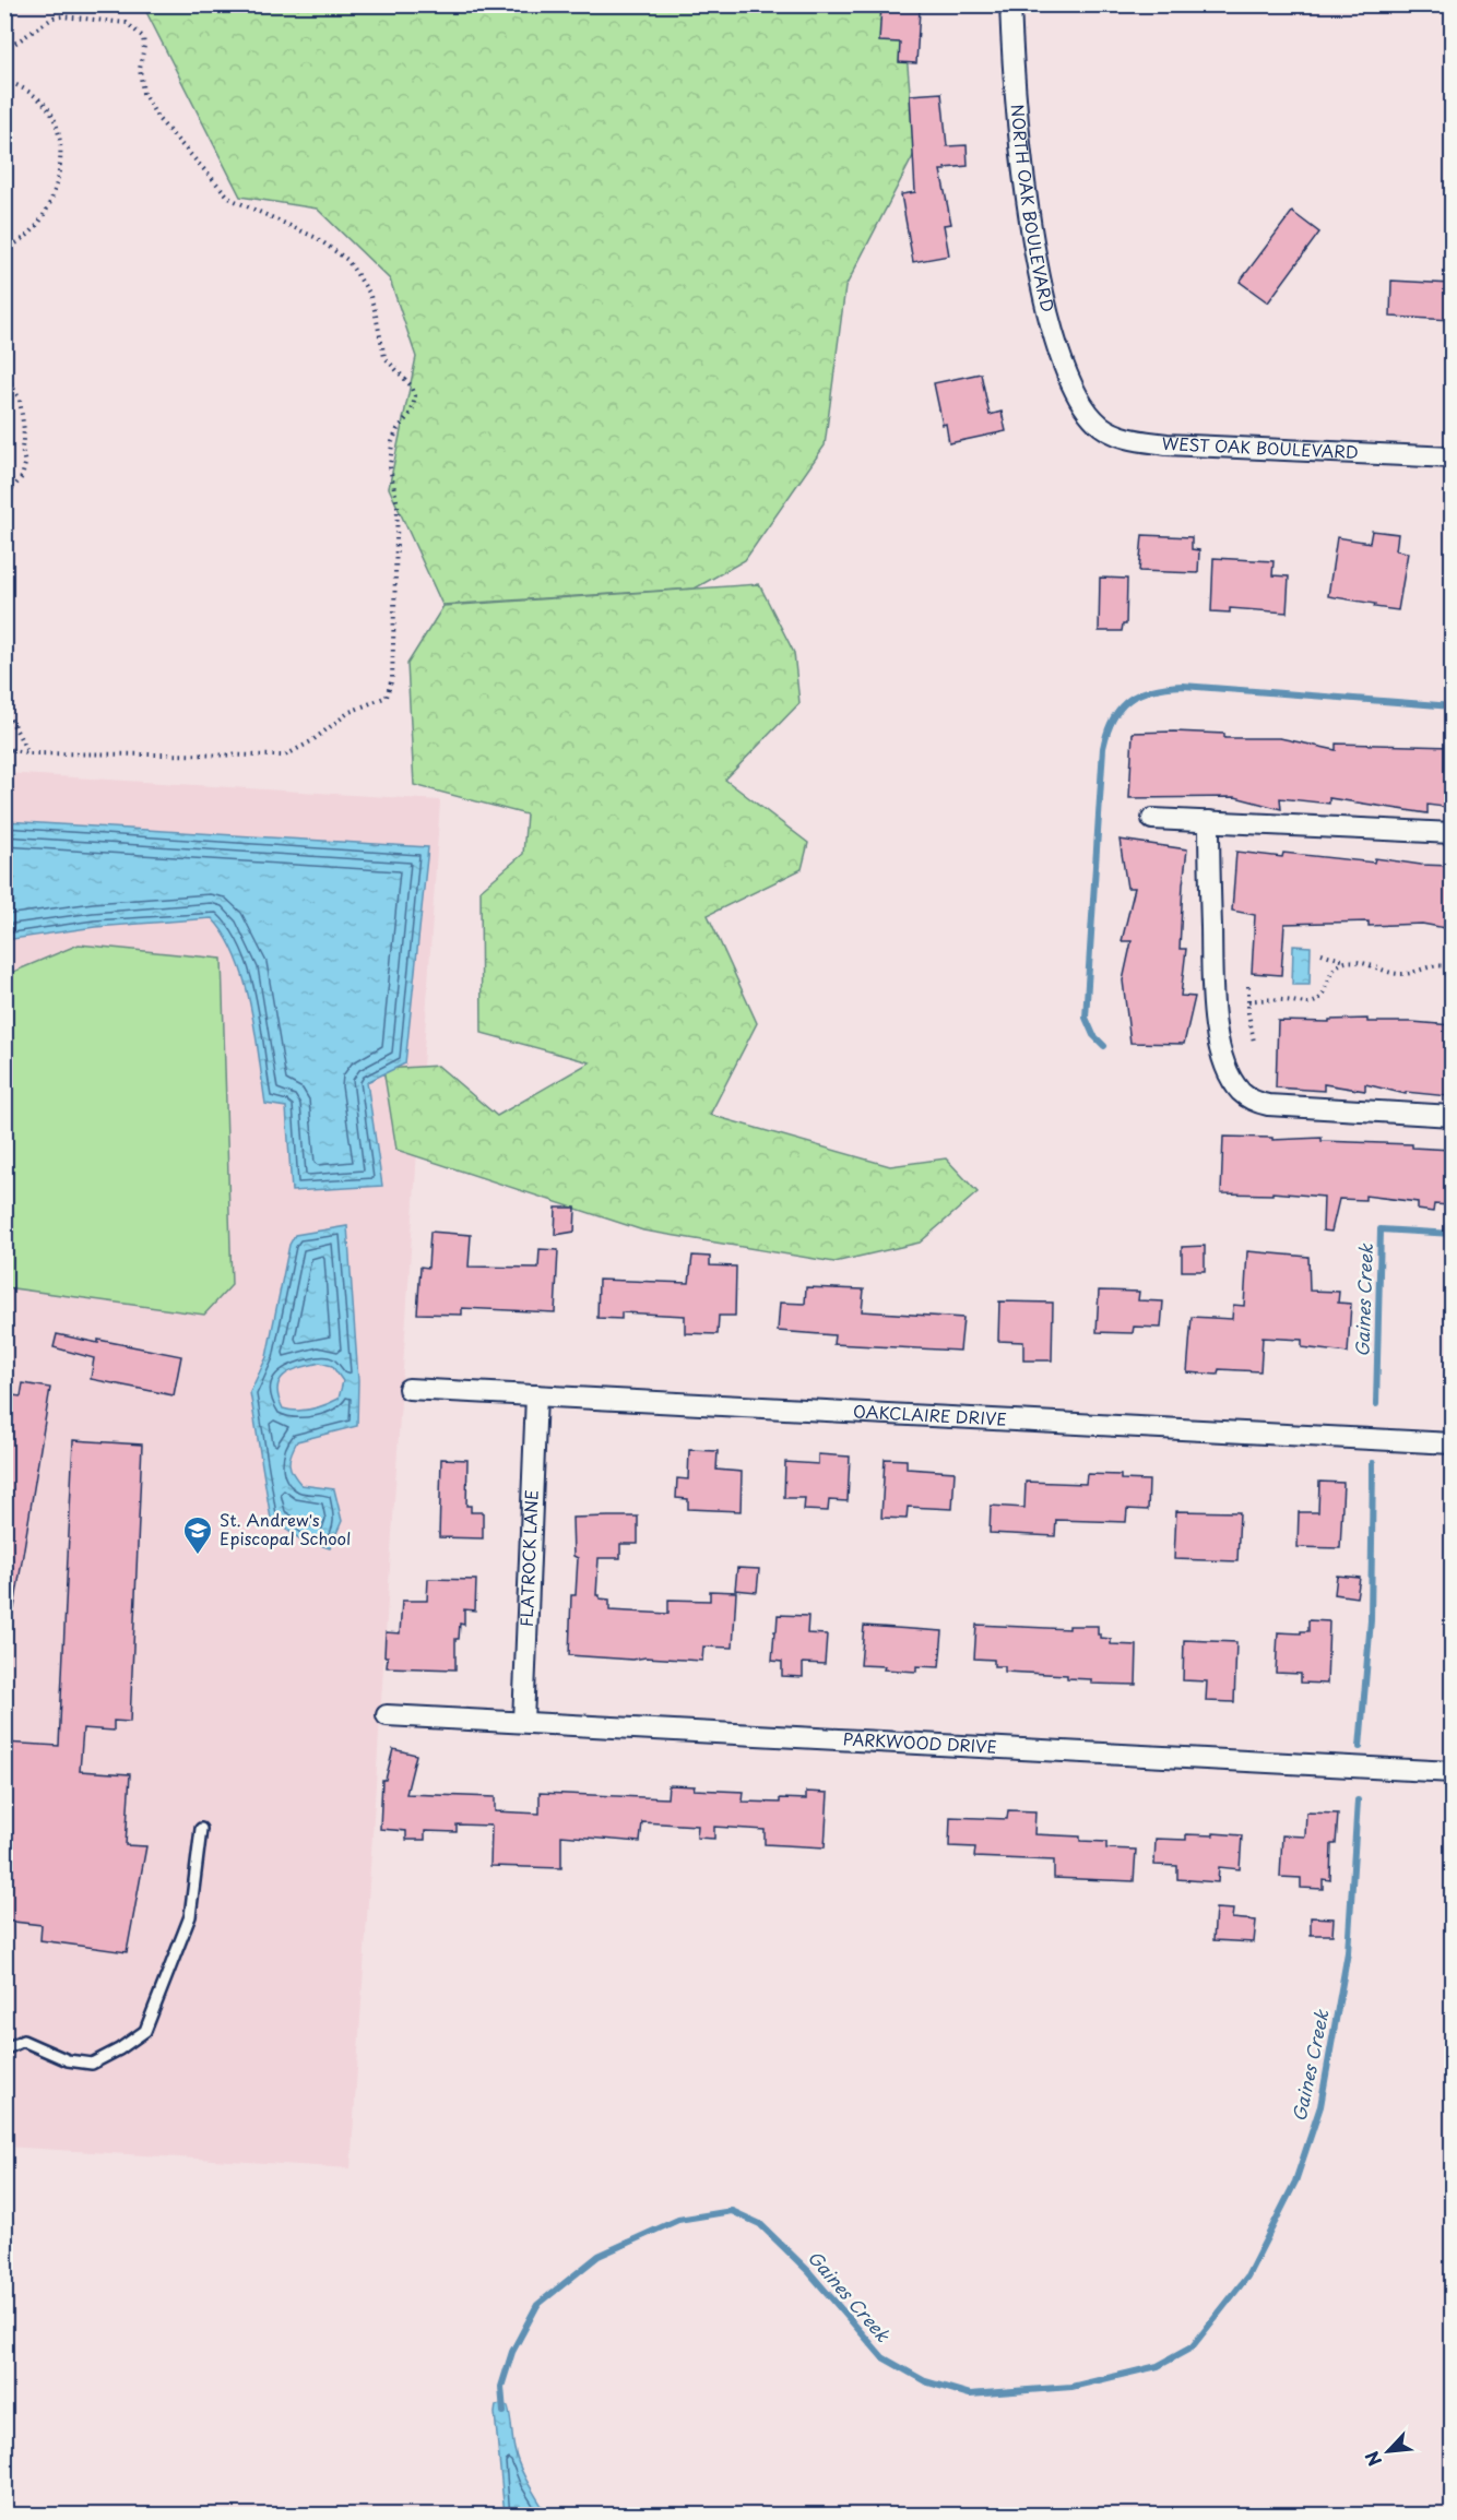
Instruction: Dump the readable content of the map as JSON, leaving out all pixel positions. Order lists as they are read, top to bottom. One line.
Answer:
{"streets":{"street":["NORTH OAK BOULEVARD","WEST OAK BOULEVARD","OAKCLAIRE DRIVE","FLATROCK LANE","PARKWOOD DRIVE"]},"crossings":[["NORTH OAK BOULEVARD","WEST OAK BOULEVARD"],["OAKCLAIRE DRIVE","FLATROCK LANE"],["FLATROCK LANE","PARKWOOD DRIVE"]],"water":["Gaines Creek"],"places":{"school or university":["St. Andrew's Episcopal School"]},"north":"bottom left"}
